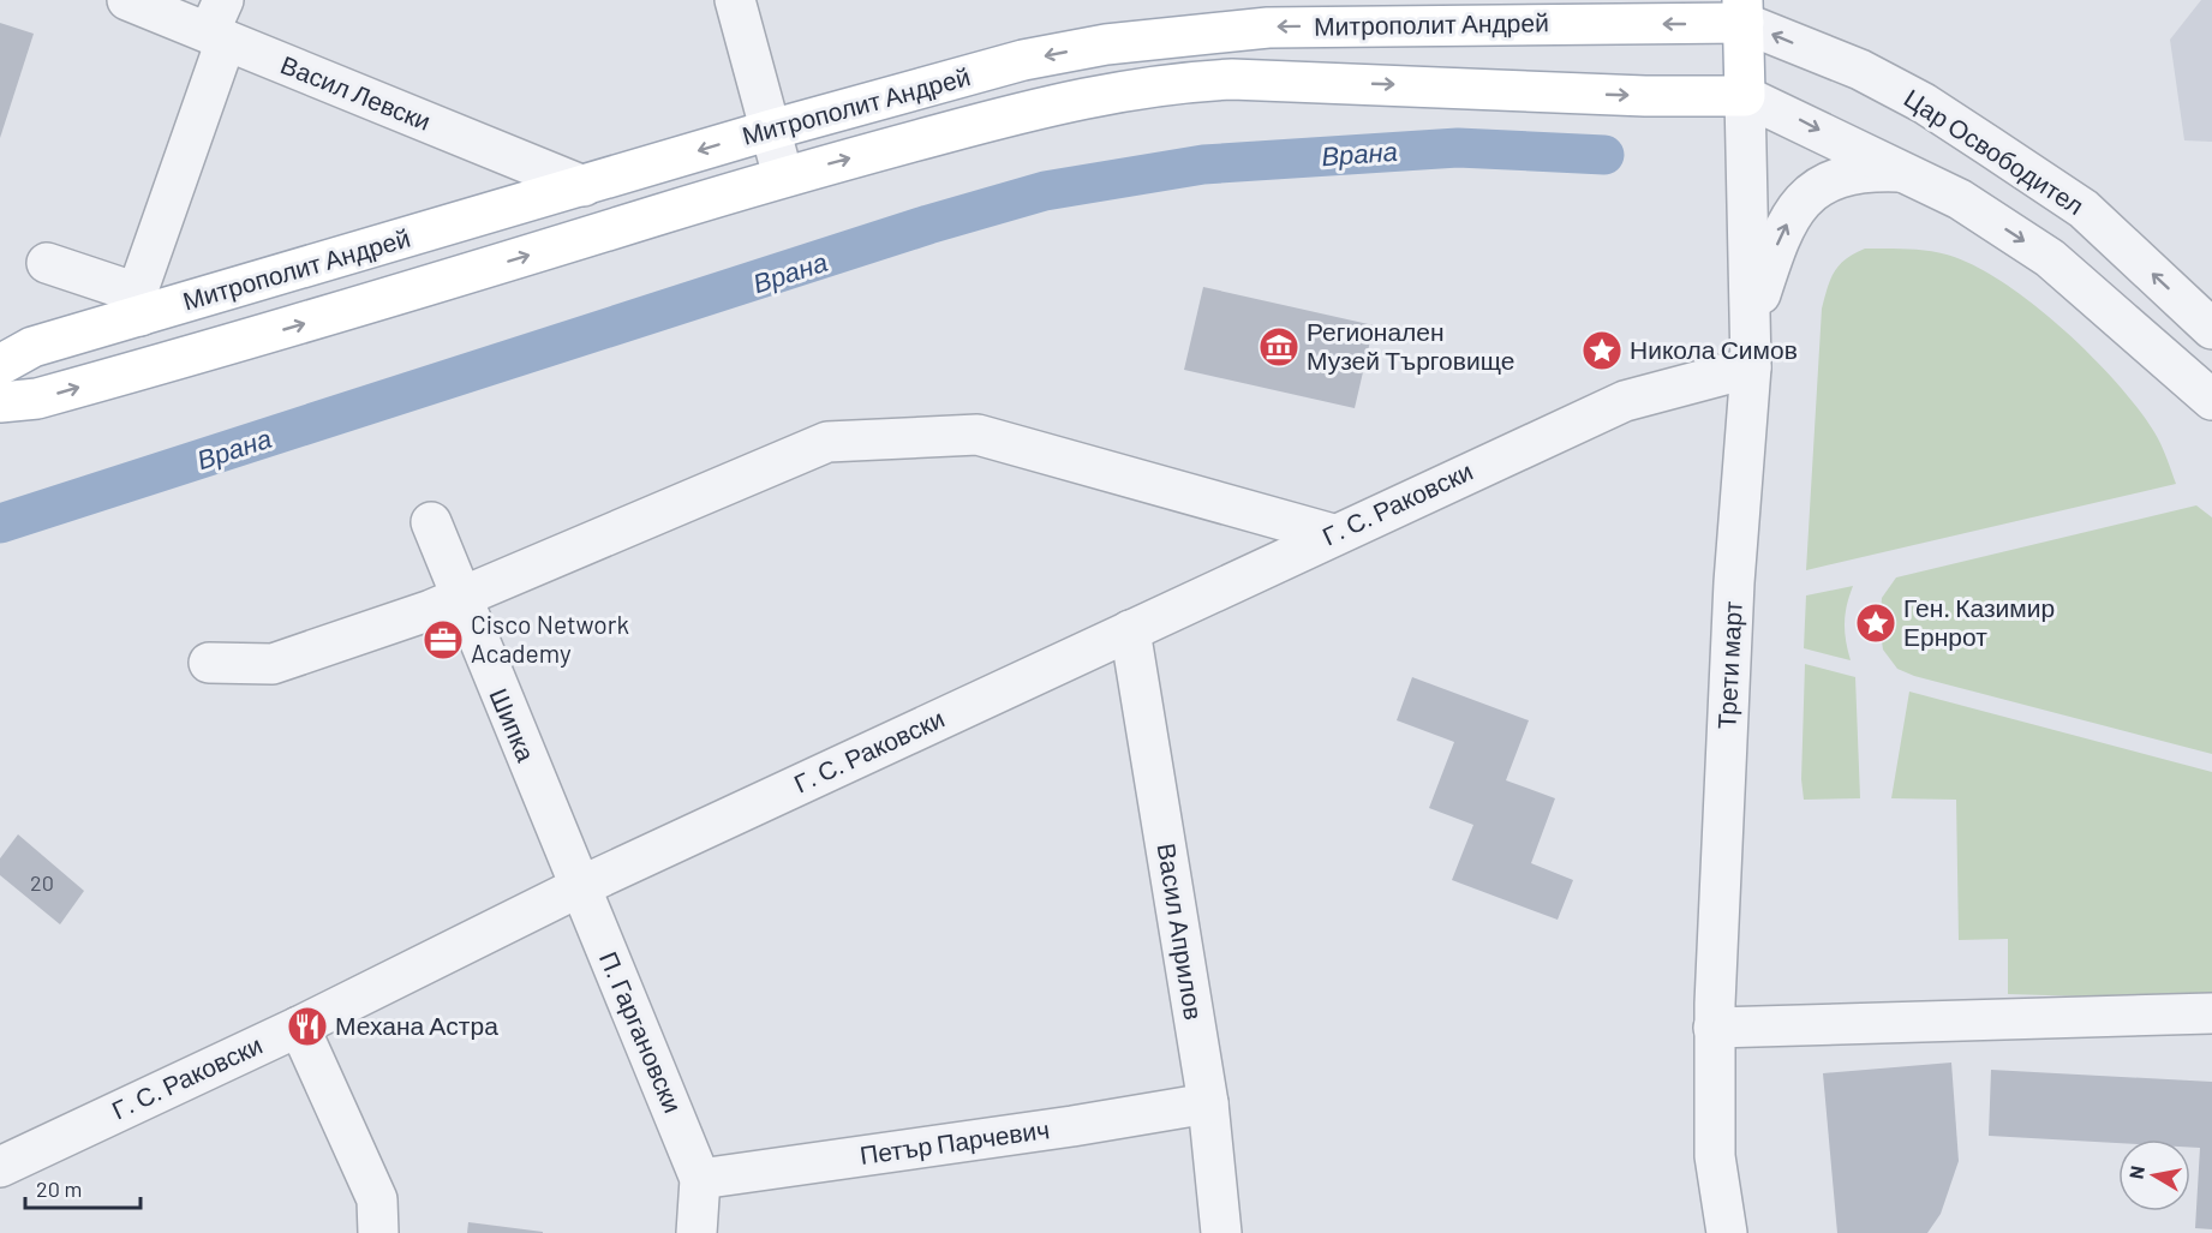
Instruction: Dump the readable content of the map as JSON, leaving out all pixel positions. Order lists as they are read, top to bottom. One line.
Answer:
{"streets":{"main road":["Митрополит Андрей"],"street":["Васил Левски","Цар Освободител","Г. С. Раковски","Трети март","Шипка","Васил Априлов","П. Гаргановски","Петър Парчевич"]},"crossings":[["Митрополит Андрей","Васил Левски"],["Митрополит Андрей","Цар Освободител"],["Митрополит Андрей","Трети март"],["Г. С. Раковски","Трети март"],["Г. С. Раковски","Шипка"],["Г. С. Раковски","Васил Априлов"],["Г. С. Раковски","П. Гаргановски"],["Шипка","П. Гаргановски"],["Васил Априлов","Петър Парчевич"],["П. Гаргановски","Петър Парчевич"]],"water":["Врана"],"places":{"museum":["Регионален Музей Търговище"],"place":["Никола Симов","Ген. Казимир Ернрот"],"office":["Cisco Network Academy"],"restaurant":["Механа Астра"]},"house_numbers":["20"],"scale_bar":"20 m","north":"left"}
